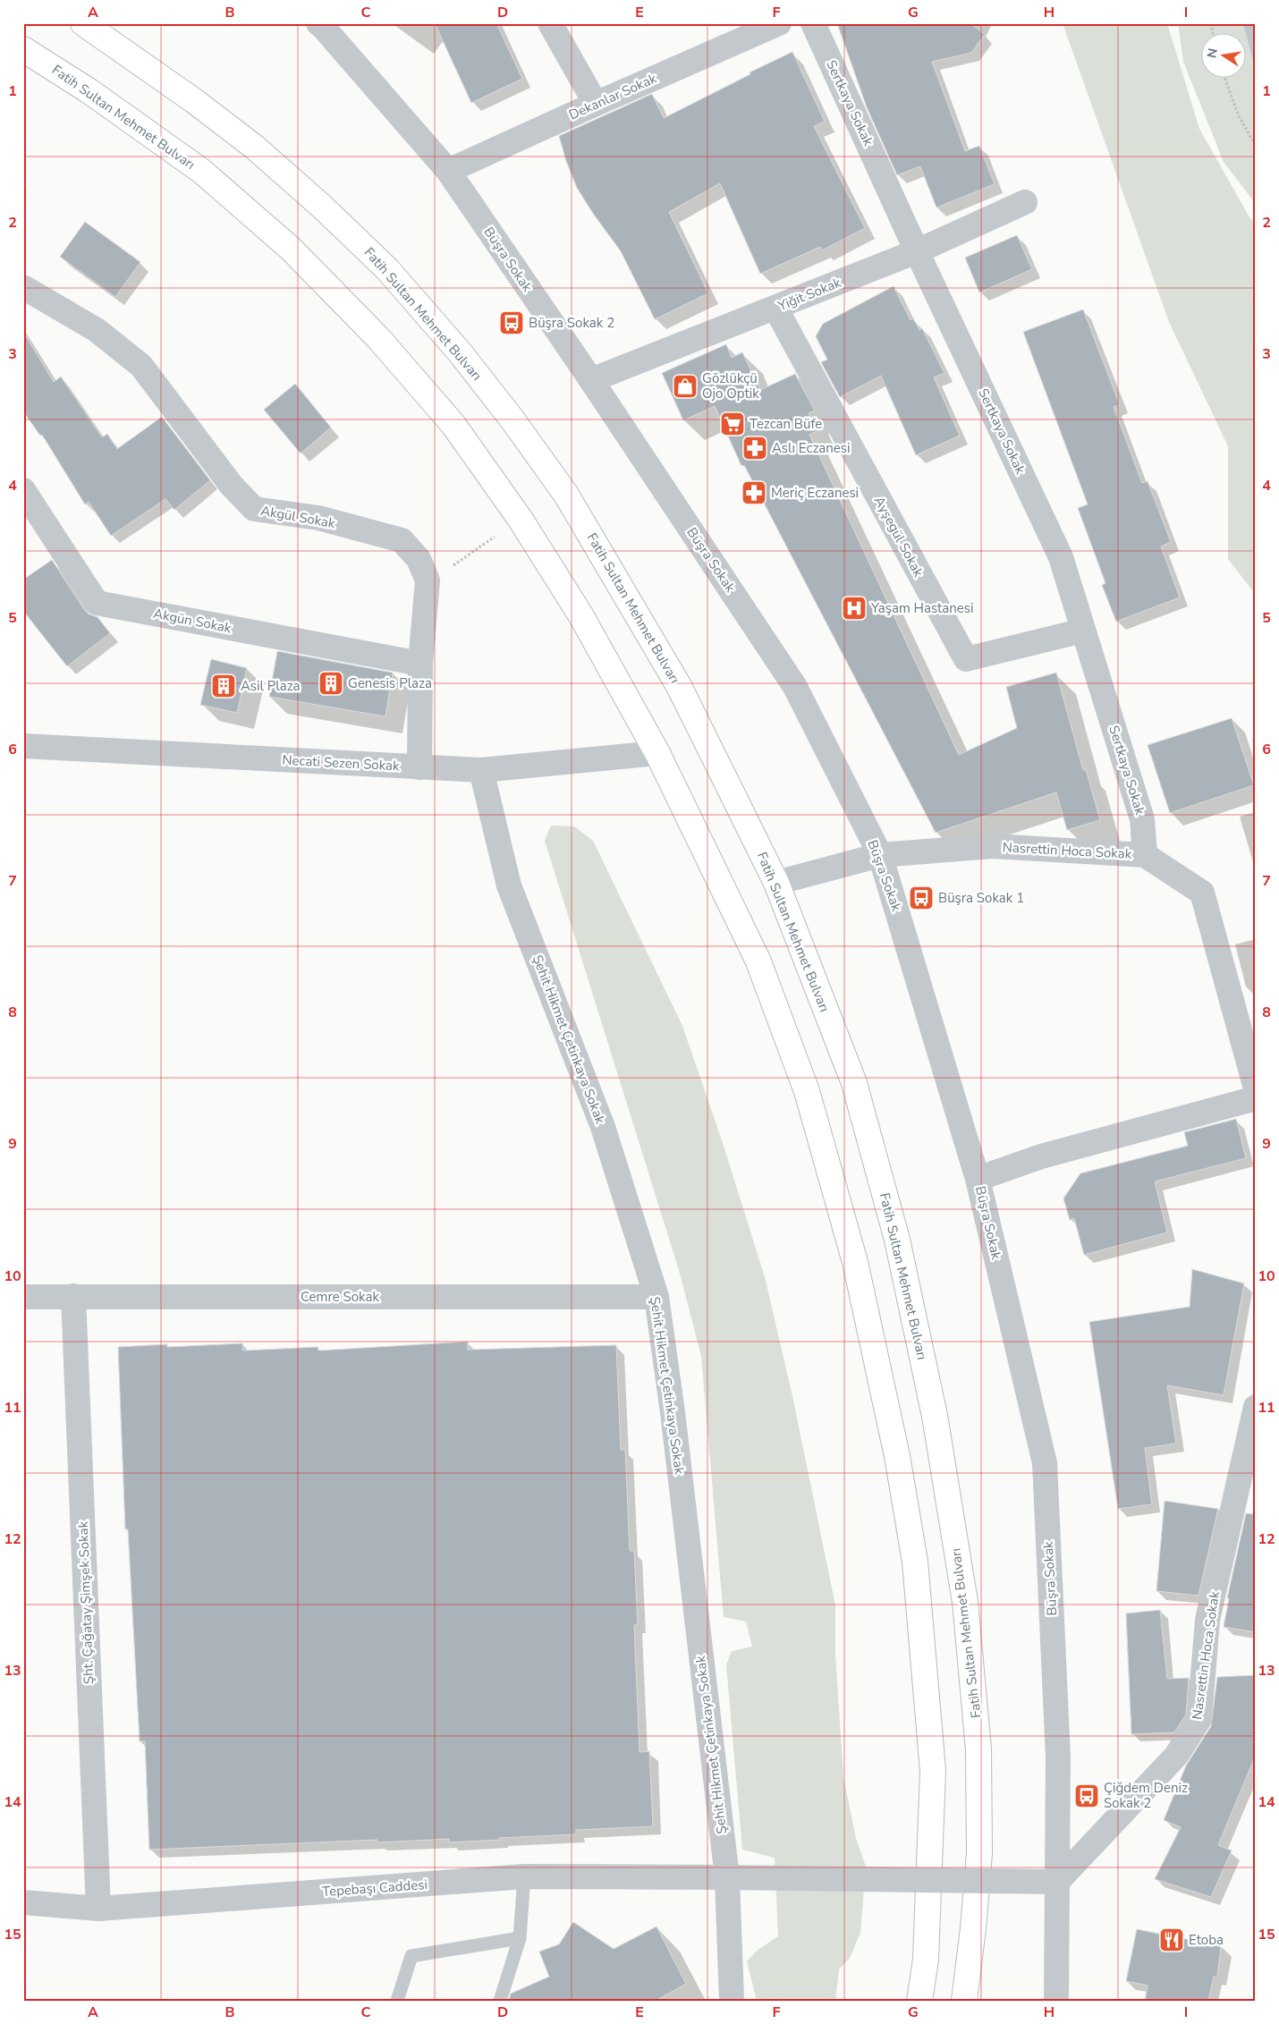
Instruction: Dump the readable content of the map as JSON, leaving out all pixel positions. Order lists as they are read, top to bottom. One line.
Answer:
{"streets":{"main road":["Fatih Sultan Mehmet Bulvarı"],"street":["Dekanlar Sokak","Sertkaya Sokak","Büşra Sokak","Yiğit Sokak","Akgül Sokak","Ayşegül Sokak","Akgün Sokak","Necati Sezen Sokak","Nasrettin Hoca Sokak","Şehit Hikmet Çetinkaya Sokak","Cemre Sokak","Şht. Çağatay Şimşek Sokak","Tepebaşı Caddesi"]},"crossings":[["Dekanlar Sokak","Büşra Sokak"],["Sertkaya Sokak","Yiğit Sokak"],["Sertkaya Sokak","Ayşegül Sokak"],["Sertkaya Sokak","Nasrettin Hoca Sokak"],["Fatih Sultan Mehmet Bulvarı","Necati Sezen Sokak"],["Fatih Sultan Mehmet Bulvarı","Nasrettin Hoca Sokak"],["Büşra Sokak","Yiğit Sokak"],["Büşra Sokak","Nasrettin Hoca Sokak"],["Büşra Sokak","Tepebaşı Caddesi"],["Yiğit Sokak","Ayşegül Sokak"],["Akgül Sokak","Akgün Sokak"],["Akgül Sokak","Necati Sezen Sokak"],["Necati Sezen Sokak","Şehit Hikmet Çetinkaya Sokak"],["Nasrettin Hoca Sokak","Tepebaşı Caddesi"],["Şehit Hikmet Çetinkaya Sokak","Cemre Sokak"],["Şehit Hikmet Çetinkaya Sokak","Tepebaşı Caddesi"],["Cemre Sokak","Şht. Çağatay Şimşek Sokak"],["Şht. Çağatay Şimşek Sokak","Tepebaşı Caddesi"]],"places":{"bus stop":["Büşra Sokak 2","Büşra Sokak 1","Çiğdem Deniz Sokak 2"],"shop":["Gözlükçü Ojo Optik"],"supermarket":["Tezcan Büfe"],"pharmacy":["Aslı Eczanesi","Meriç Eczanesi"],"hospital":["Yaşam Hastanesi"],"building":["Genesis Plaza","Asil Plaza"],"restaurant":["Etoba"]},"north":"left","grid":{"columns":["A","B","C","D","E","F","G","H","I"],"rows":["1","2","3","4","5","6","7","8","9","10","11","12","13","14","15"]}}
